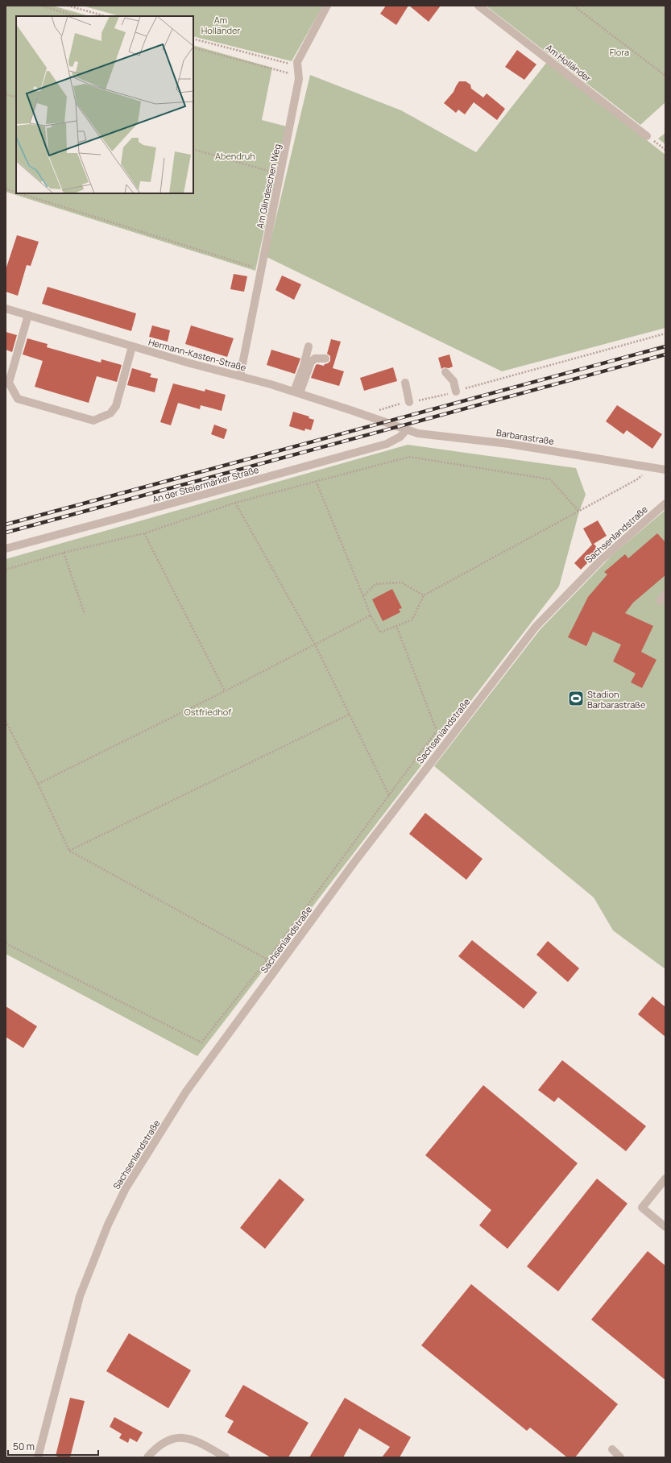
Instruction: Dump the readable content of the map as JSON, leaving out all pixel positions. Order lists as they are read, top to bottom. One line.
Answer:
{"streets":{"street":["Am Holländer","Am Glindeschen Weg","Hermann-Kasten-Straße","Barbarastraße","An der Steiermärker Straße","Sachsenlandstraße"]},"crossings":[["Am Glindeschen Weg","Hermann-Kasten-Straße"],["Hermann-Kasten-Straße","Barbarastraße"],["Barbarastraße","An der Steiermärker Straße"]],"parks":["Am Holländer","Flora","Abendruh","Ostfriedhof"],"places":{"sports":["Stadion Barbarastraße"]},"scale_bar":"50 m"}
